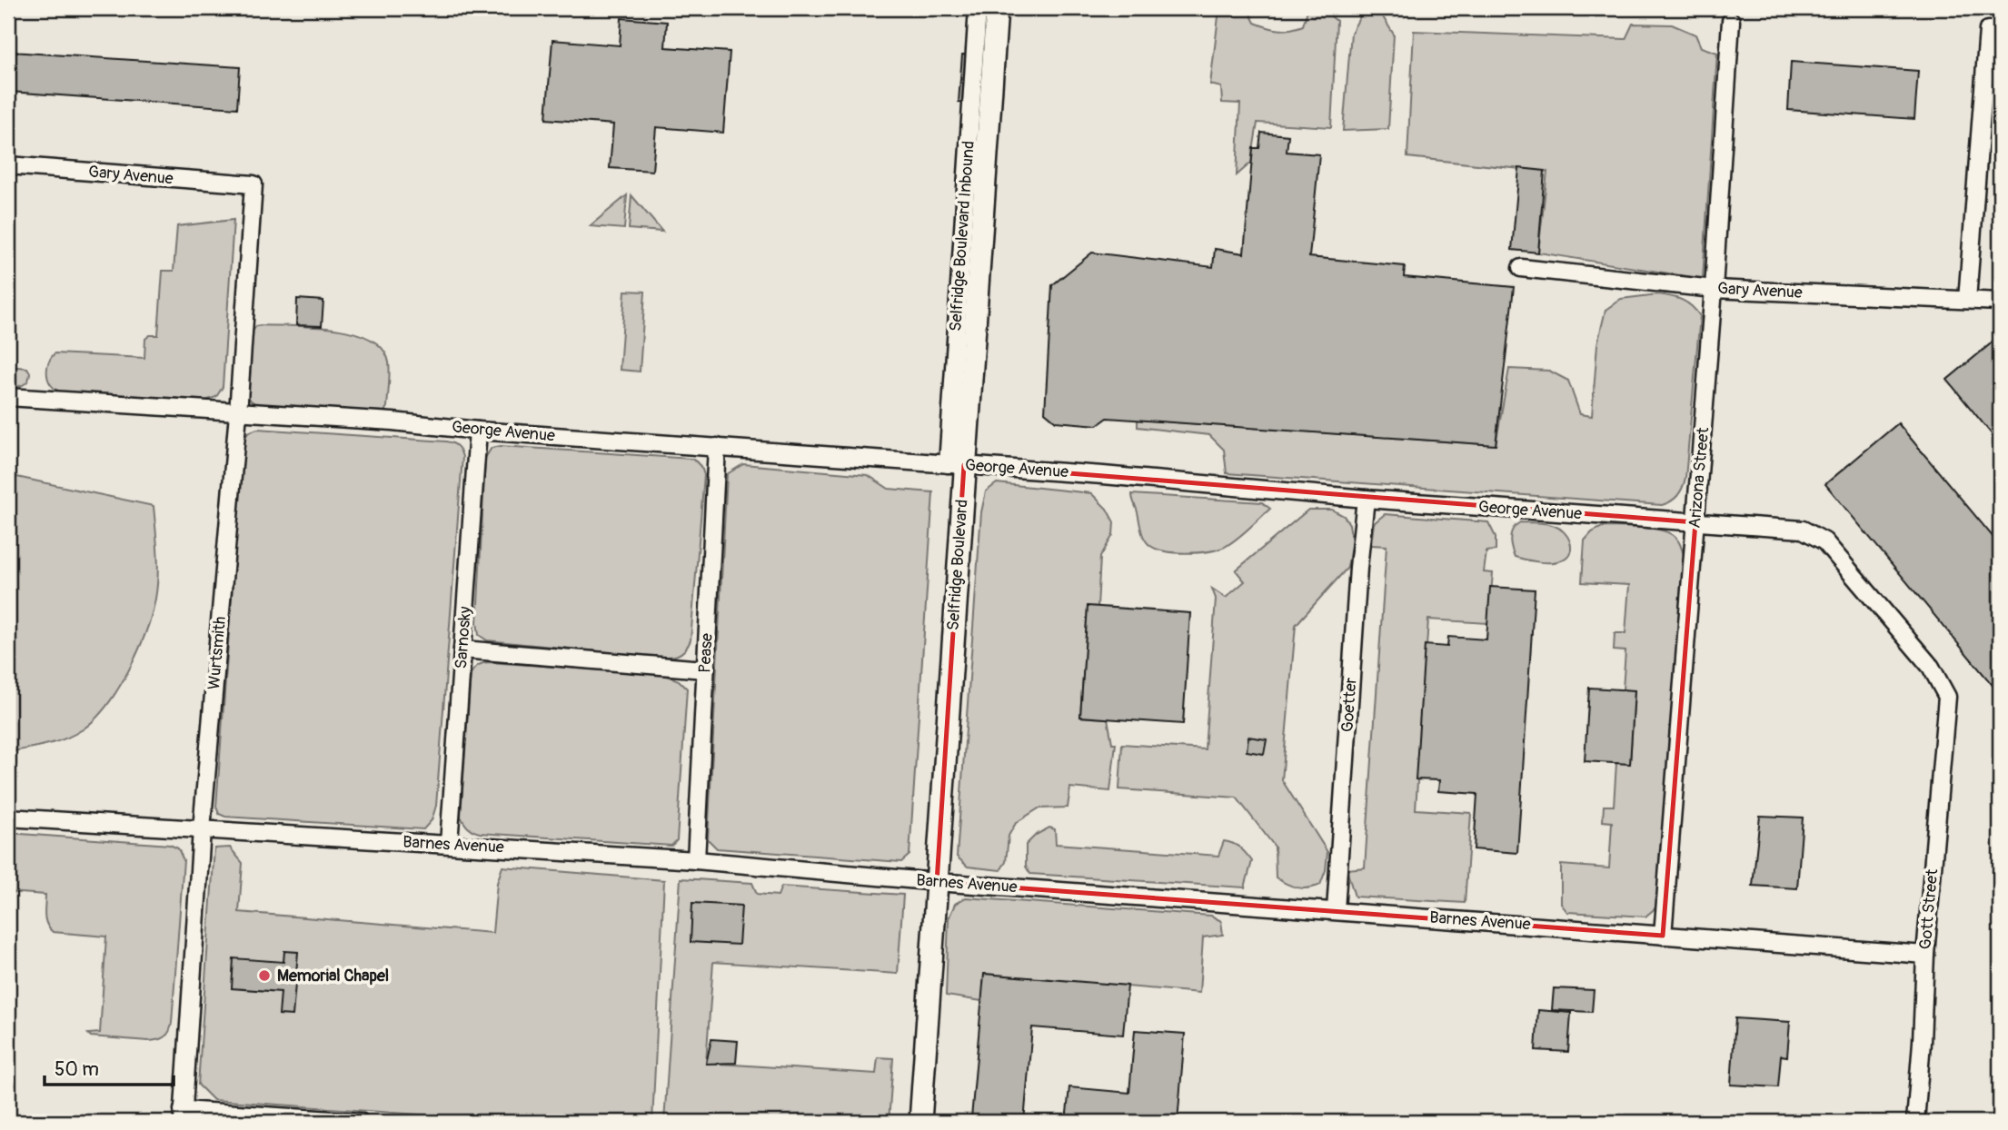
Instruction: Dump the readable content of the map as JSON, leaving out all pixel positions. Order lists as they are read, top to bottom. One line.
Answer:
{"streets":{"street":["Gary Avenue","Selfridge Boulevard Inbound","George Avenue","Arizona Street","Selfridge Boulevard","Sarnosky","Wurtsmith","Pease","Goetter","Barnes Avenue","Gott Street"]},"crossings":[["Gary Avenue","Arizona Street"],["Gary Avenue","Wurtsmith"],["Selfridge Boulevard Inbound","George Avenue"],["Selfridge Boulevard Inbound","Selfridge Boulevard"],["George Avenue","Arizona Street"],["George Avenue","Selfridge Boulevard"],["George Avenue","Sarnosky"],["George Avenue","Wurtsmith"],["George Avenue","Pease"],["George Avenue","Goetter"],["George Avenue","Gott Street"],["Arizona Street","Barnes Avenue"],["Selfridge Boulevard","Barnes Avenue"],["Sarnosky","Barnes Avenue"],["Wurtsmith","Barnes Avenue"],["Pease","Barnes Avenue"],["Goetter","Barnes Avenue"],["Barnes Avenue","Gott Street"]],"places":["Memorial Chapel"],"scale_bar":"50 m"}
